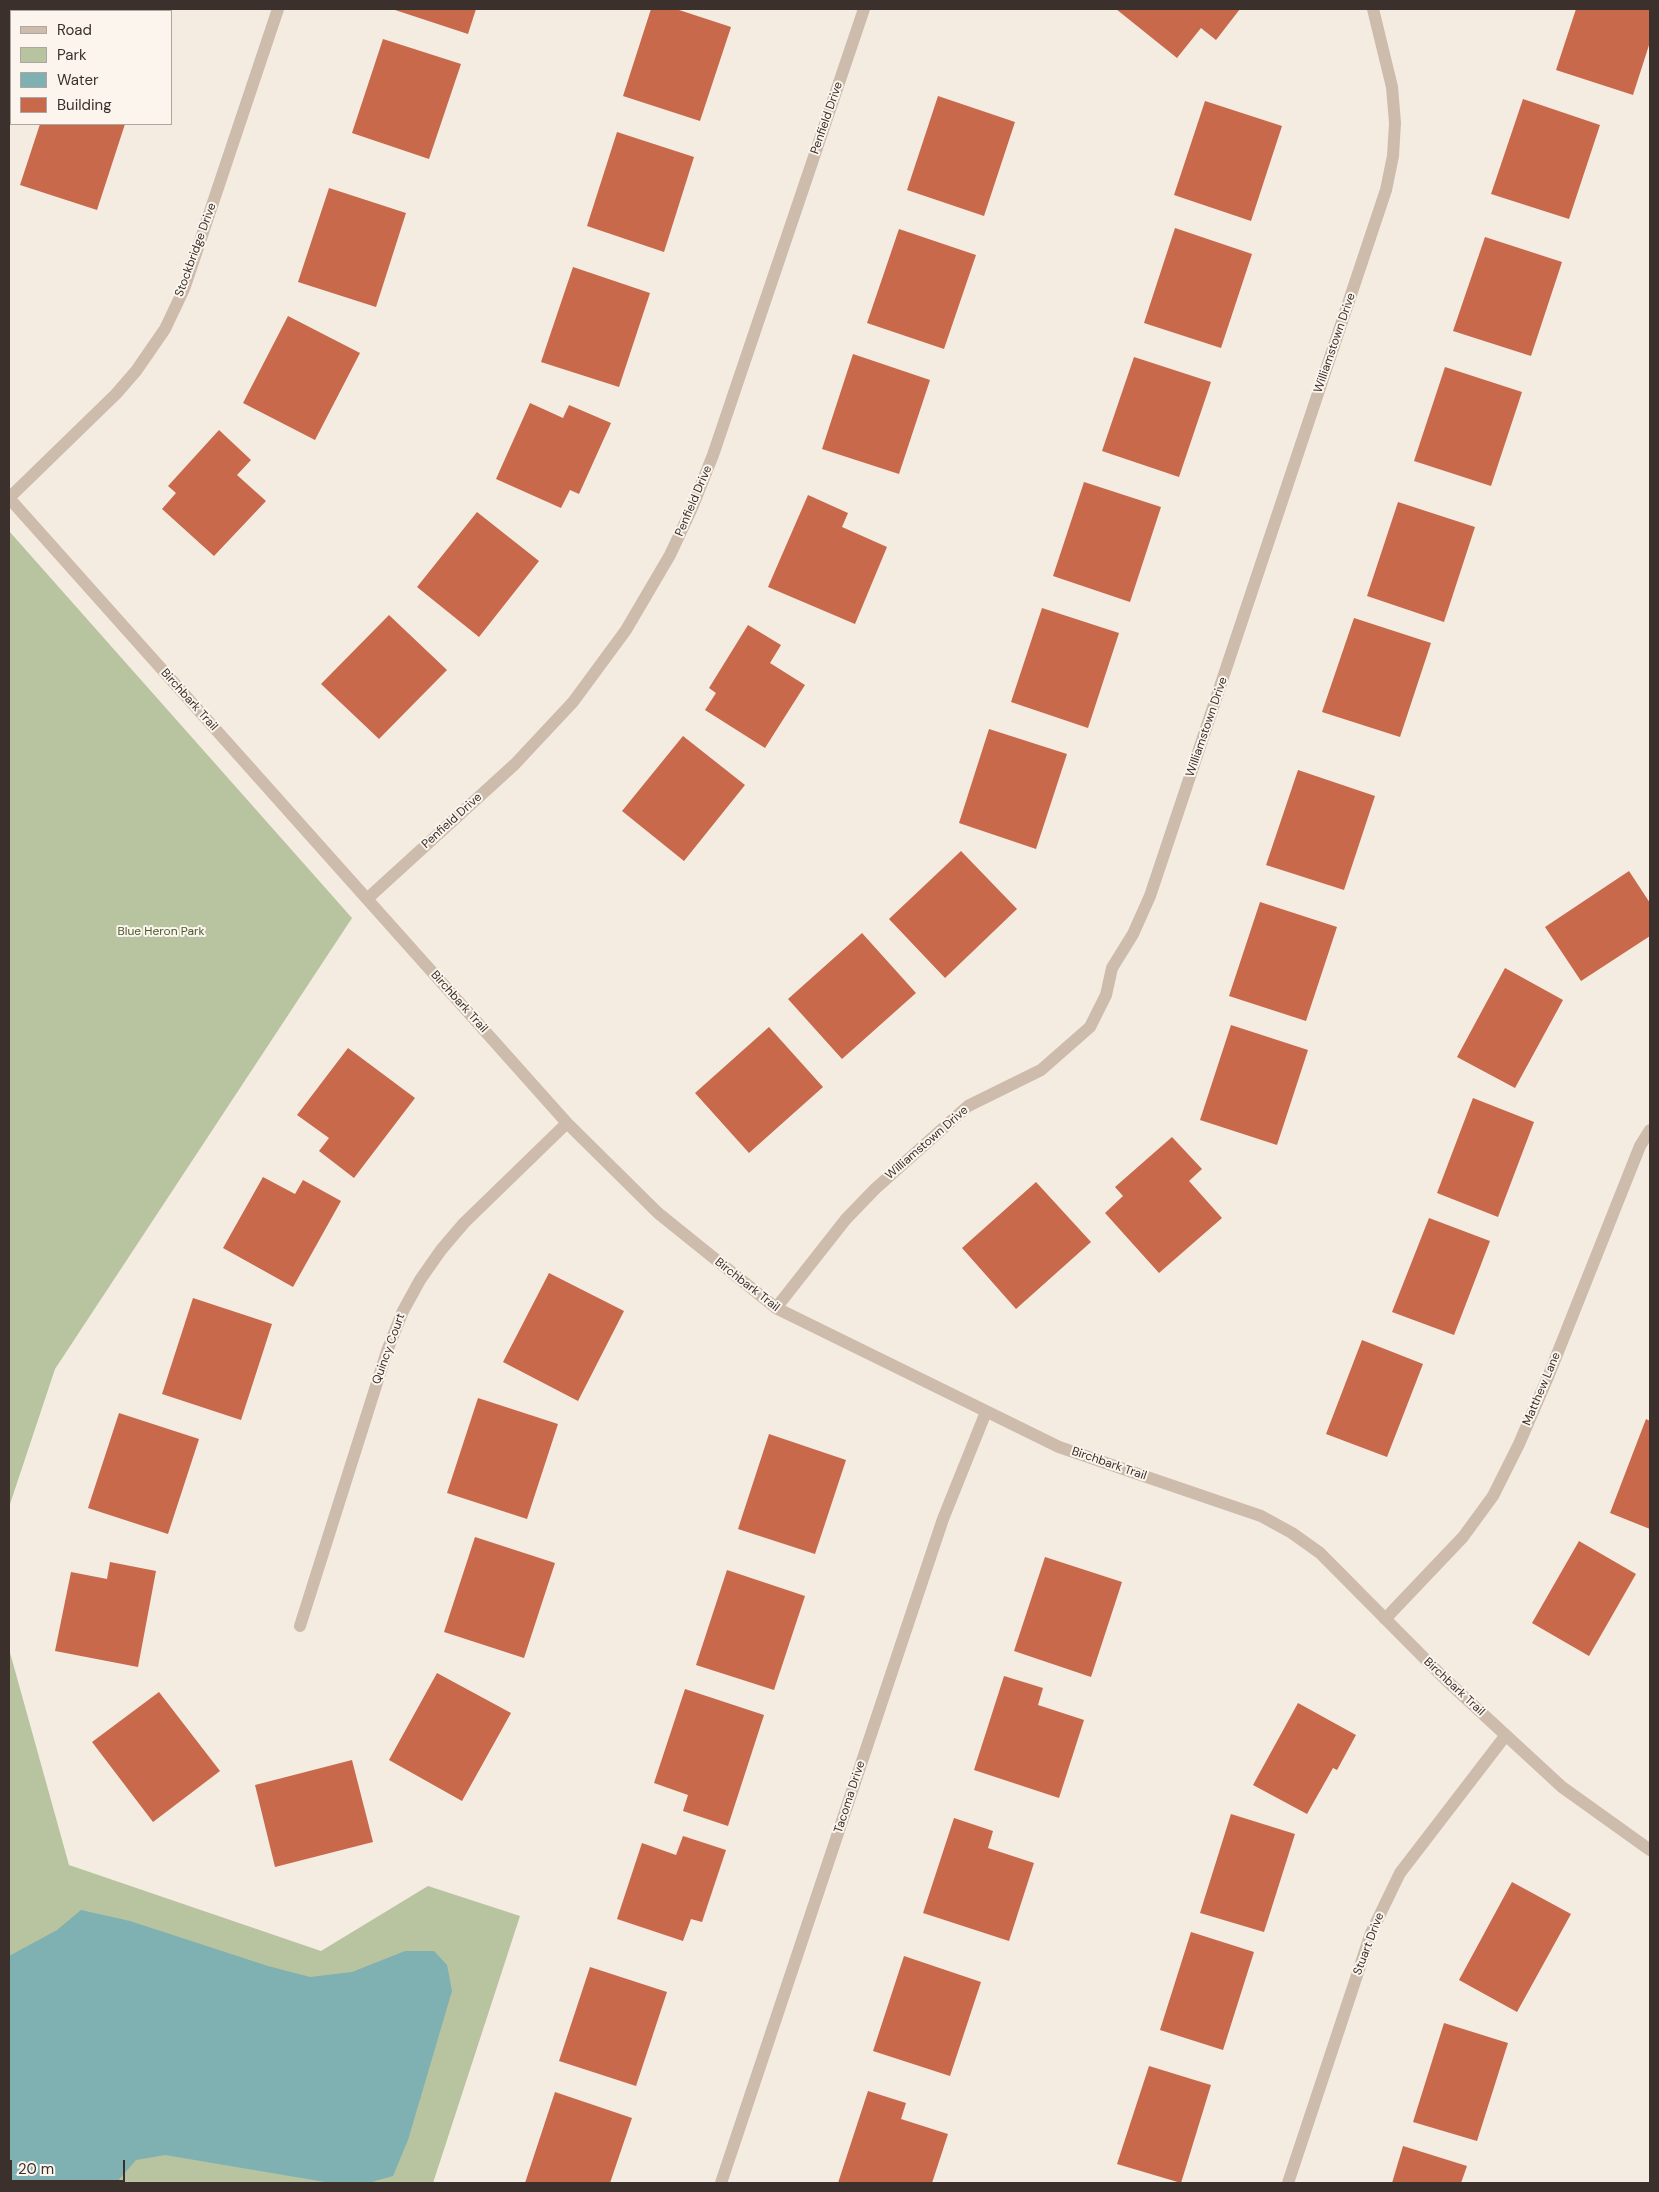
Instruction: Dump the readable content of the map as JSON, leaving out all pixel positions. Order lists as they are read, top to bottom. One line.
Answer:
{"streets":{"street":["Penfield Drive","Stockbridge Drive","Williamstown Drive","Birchbark Trail","Quincy Court","Matthew Lane","Tacoma Drive","Stuart Drive"]},"crossings":[["Penfield Drive","Birchbark Trail"],["Stockbridge Drive","Birchbark Trail"],["Williamstown Drive","Birchbark Trail"],["Birchbark Trail","Quincy Court"],["Birchbark Trail","Matthew Lane"],["Birchbark Trail","Tacoma Drive"],["Birchbark Trail","Stuart Drive"]],"parks":["Blue Heron Park"],"legend":["Road","Park","Water","Building"],"scale_bar":"20 m"}
